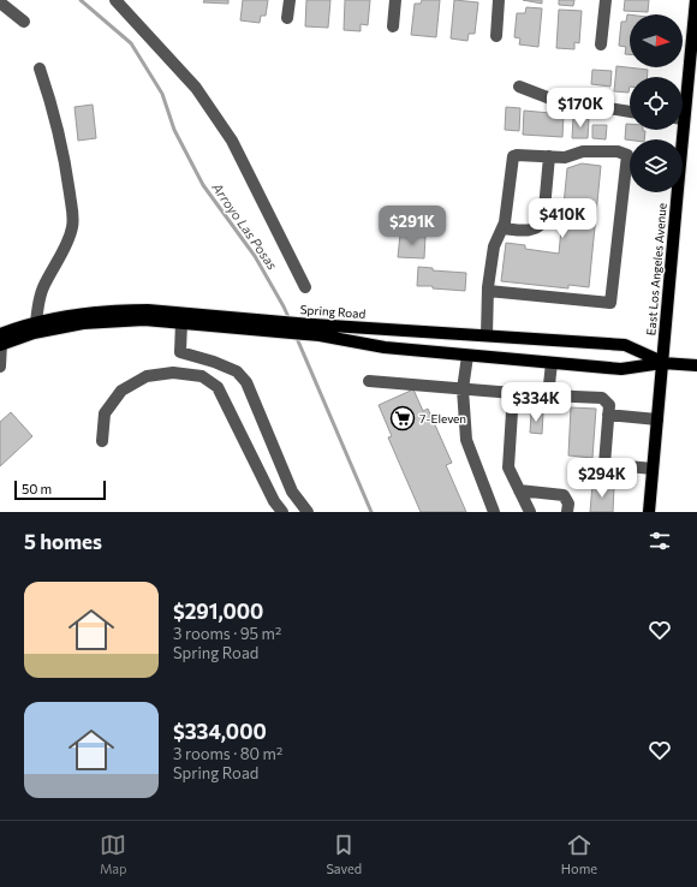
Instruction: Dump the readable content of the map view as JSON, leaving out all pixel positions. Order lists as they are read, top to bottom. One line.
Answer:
{"streets":{"main road":["East Los Angeles Avenue","Spring Road"]},"crossings":[["East Los Angeles Avenue","Spring Road"]],"water":["Arroyo Las Posas"],"places":{"supermarket":["7-Eleven"]},"scale_bar":"50 m","north":"right","page":{"price":["$170K","$410K","$291K","$334K","$294K"],"scale":"50 m","heading":"5 homes","list":[{"name":"$291,000","note":"3 rooms · 95 m² · Spring Road"},{"name":"$334,000","note":"3 rooms · 80 m² · Spring Road"}],"tabs":["Map","Saved","Home"]}}
